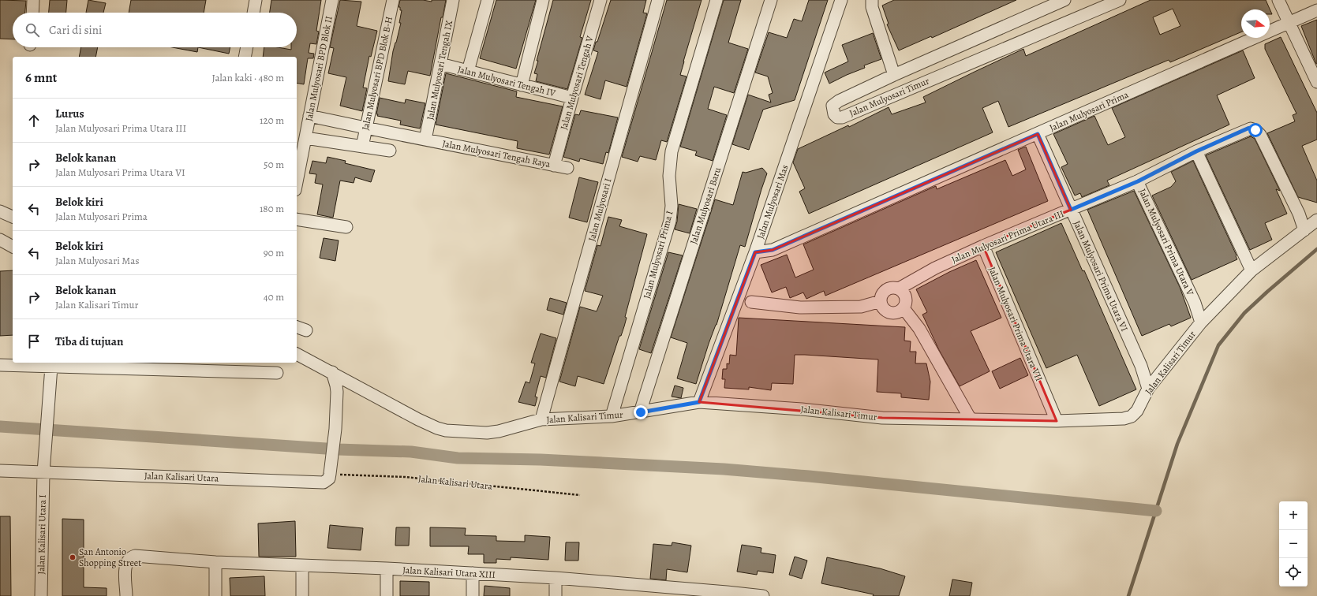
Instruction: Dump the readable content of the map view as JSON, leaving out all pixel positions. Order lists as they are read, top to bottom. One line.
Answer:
{"streets":{"street":["Jalan Mulyosari BPD Blok II","Jalan Mulyosari Tengah IX","Jalan Mulyosari BPD Blok B-H","Jalan Mulyosari Tengah IV","Jalan Mulyosari Tengah V","Jalan Mulyosari Timur","Jalan Mulyosari Prima","Jalan Mulyosari Tengah Raya","Jalan Mulyosari Mas","Jalan Mulyosari Baru","Jalan Mulyosari I","Jalan Mulyosari Prima Utara III","Jalan Mulyosari Prima Utara V","Jalan Mulyosari Prima I","Jalan Mulyosari Prima Utara VI","Jalan Mulyosari Prima Utara VII","Jalan Kalisari Timur","Jalan Kalisari Utara","Jalan Kalisari Utara I","Jalan Kalisari Utara XIII"]},"crossings":[["Jalan Mulyosari BPD Blok II","Jalan Mulyosari Tengah Raya"],["Jalan Mulyosari Tengah IX","Jalan Mulyosari Tengah IV"],["Jalan Mulyosari Tengah IX","Jalan Mulyosari Tengah Raya"],["Jalan Mulyosari BPD Blok B-H","Jalan Mulyosari Tengah Raya"],["Jalan Mulyosari Tengah IV","Jalan Mulyosari Tengah V"],["Jalan Mulyosari Tengah V","Jalan Mulyosari Tengah Raya"],["Jalan Mulyosari Prima","Jalan Mulyosari Mas"],["Jalan Mulyosari Prima","Jalan Mulyosari Prima Utara VI"],["Jalan Mulyosari Mas","Jalan Kalisari Timur"],["Jalan Mulyosari Baru","Jalan Kalisari Timur"],["Jalan Mulyosari I","Jalan Kalisari Timur"],["Jalan Mulyosari Prima Utara III","Jalan Mulyosari Prima Utara V"],["Jalan Mulyosari Prima Utara III","Jalan Mulyosari Prima Utara VI"],["Jalan Mulyosari Prima Utara III","Jalan Mulyosari Prima Utara VII"],["Jalan Mulyosari Prima Utara III","Jalan Kalisari Timur"],["Jalan Mulyosari Prima Utara V","Jalan Kalisari Timur"],["Jalan Mulyosari Prima I","Jalan Kalisari Timur"],["Jalan Mulyosari Prima Utara VI","Jalan Kalisari Timur"],["Jalan Mulyosari Prima Utara VII","Jalan Kalisari Timur"],["Jalan Kalisari Utara","Jalan Kalisari Utara I"]],"places":["San Antonio Shopping Street"],"north":"right","page":{"search":"Cari di sini","heading":["6 mnt","Jalan kaki · 480 m"],"list":[["Lurus","Jalan Mulyosari Prima Utara III","120 m"],["Belok kanan","Jalan Mulyosari Prima Utara VI","50 m"],["Belok kiri","Jalan Mulyosari Prima","180 m"],["Belok kiri","Jalan Mulyosari Mas","90 m"],["Belok kanan","Jalan Kalisari Timur","40 m"],"Tiba di tujuan"],"map_buttons":["+","−"]}}
